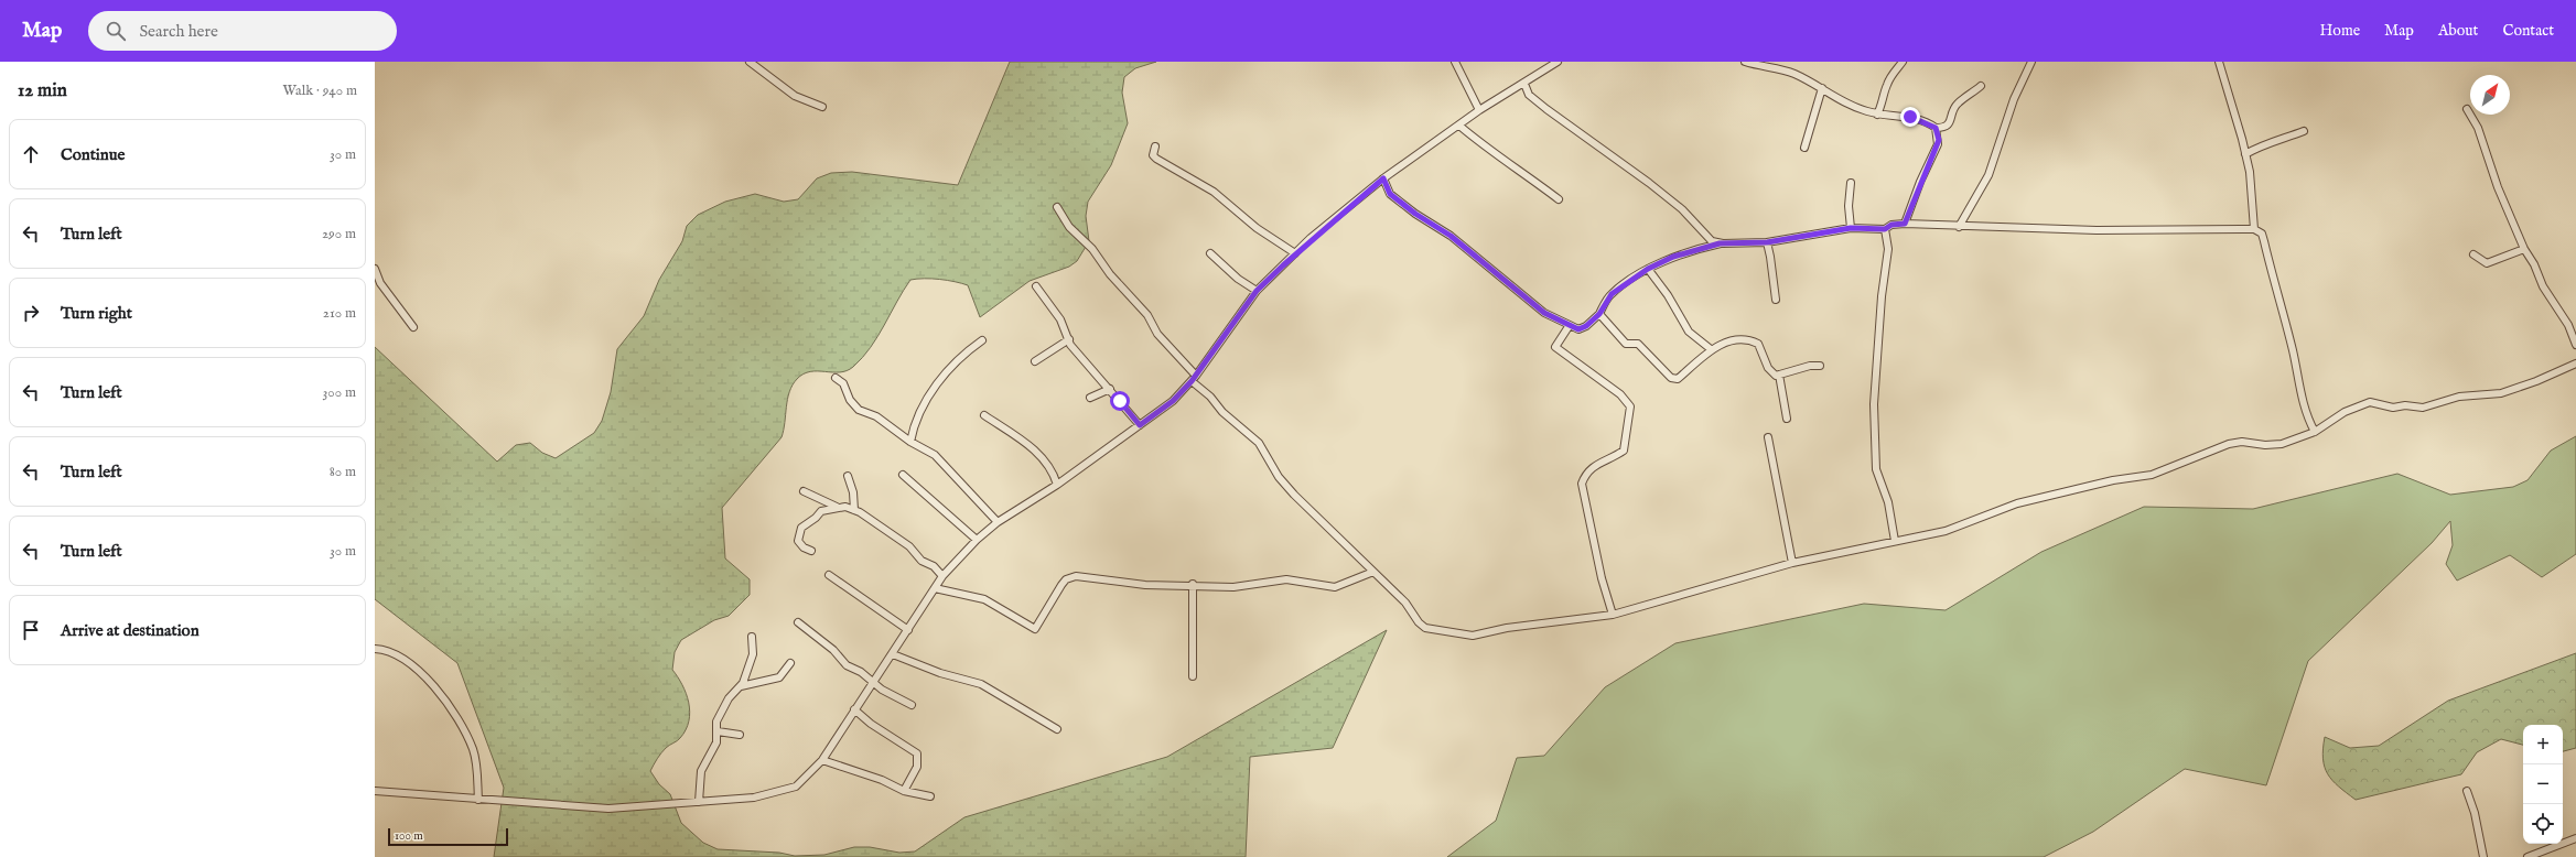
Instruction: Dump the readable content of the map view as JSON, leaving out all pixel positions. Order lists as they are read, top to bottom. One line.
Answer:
{"scale_bar":"100 m","north":"top right","page":{"header":"Map","search":"Search here","nav":["Home","Map","About","Contact"],"heading":["12 min","Walk · 940 m"],"list":[["Continue","30 m"],["Turn left","290 m"],["Turn right","210 m"],["Turn left","300 m"],["Turn left","80 m"],["Turn left","30 m"],"Arrive at destination"],"map_buttons":["+","−"],"scale":"100 m"}}
